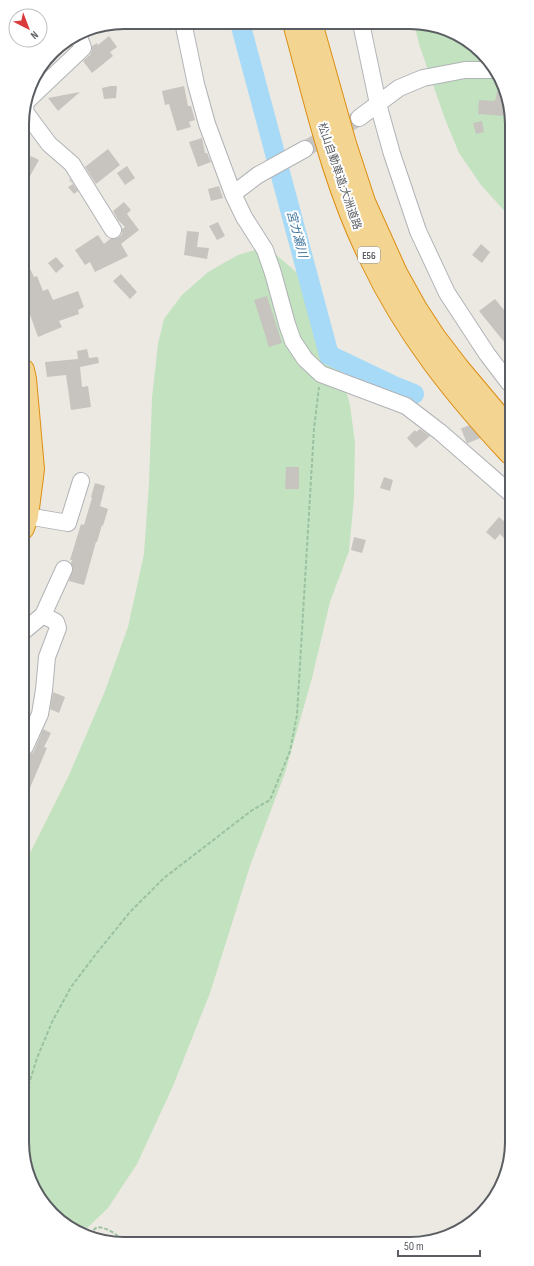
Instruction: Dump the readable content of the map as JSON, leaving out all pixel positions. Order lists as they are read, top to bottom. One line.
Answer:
{"streets":{"highway":["松山自動車道;大洲道路","E56"]},"water":["宮ガ瀬川"],"scale_bar":"50 m","north":"bottom right"}
